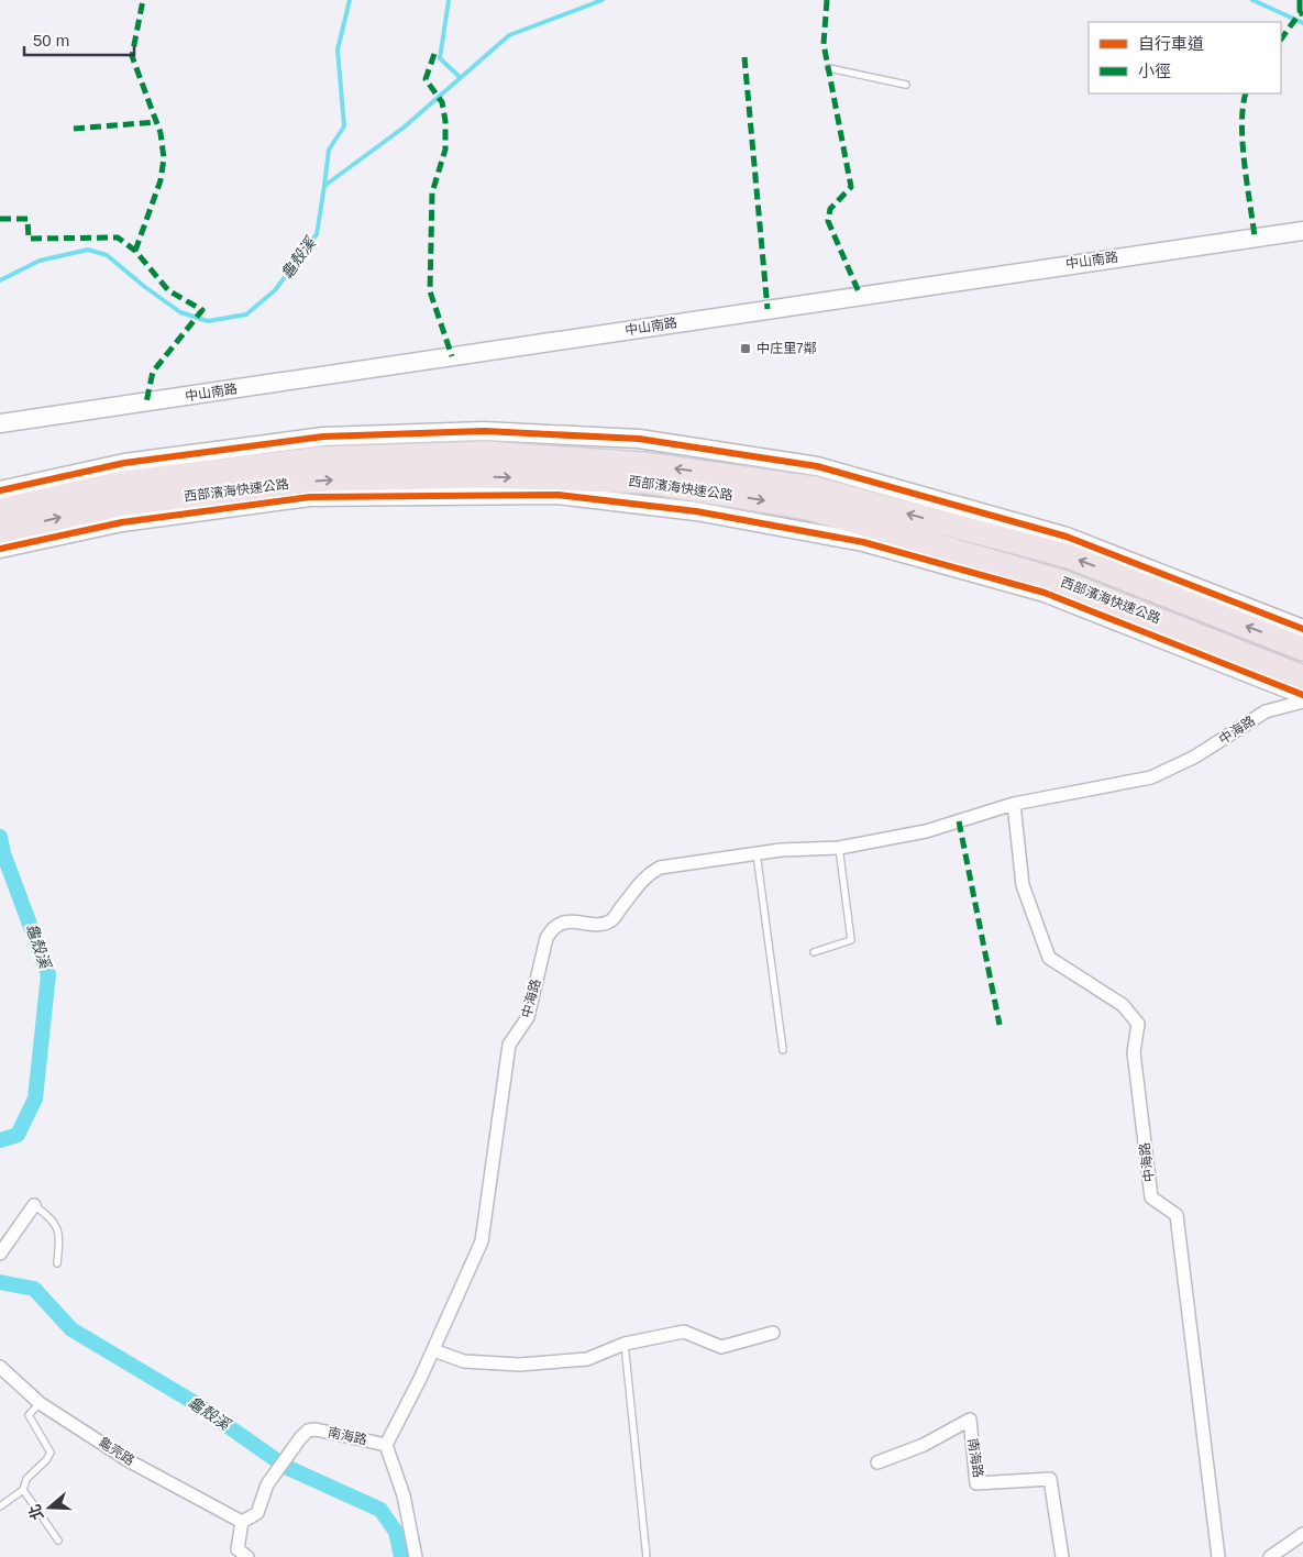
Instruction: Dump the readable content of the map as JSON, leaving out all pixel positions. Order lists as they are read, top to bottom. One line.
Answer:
{"streets":{"highway":["西部濱海快速公路"],"street":["中山南路","中海路","南海路","龜壳路"]},"crossings":[["中海路","南海路"],["南海路","龜壳路"]],"water":["龜殼溪"],"places":{"transit":["中庄里7鄰"]},"legend":["自行車道","小徑"],"scale_bar":"50 m","north":"left"}
